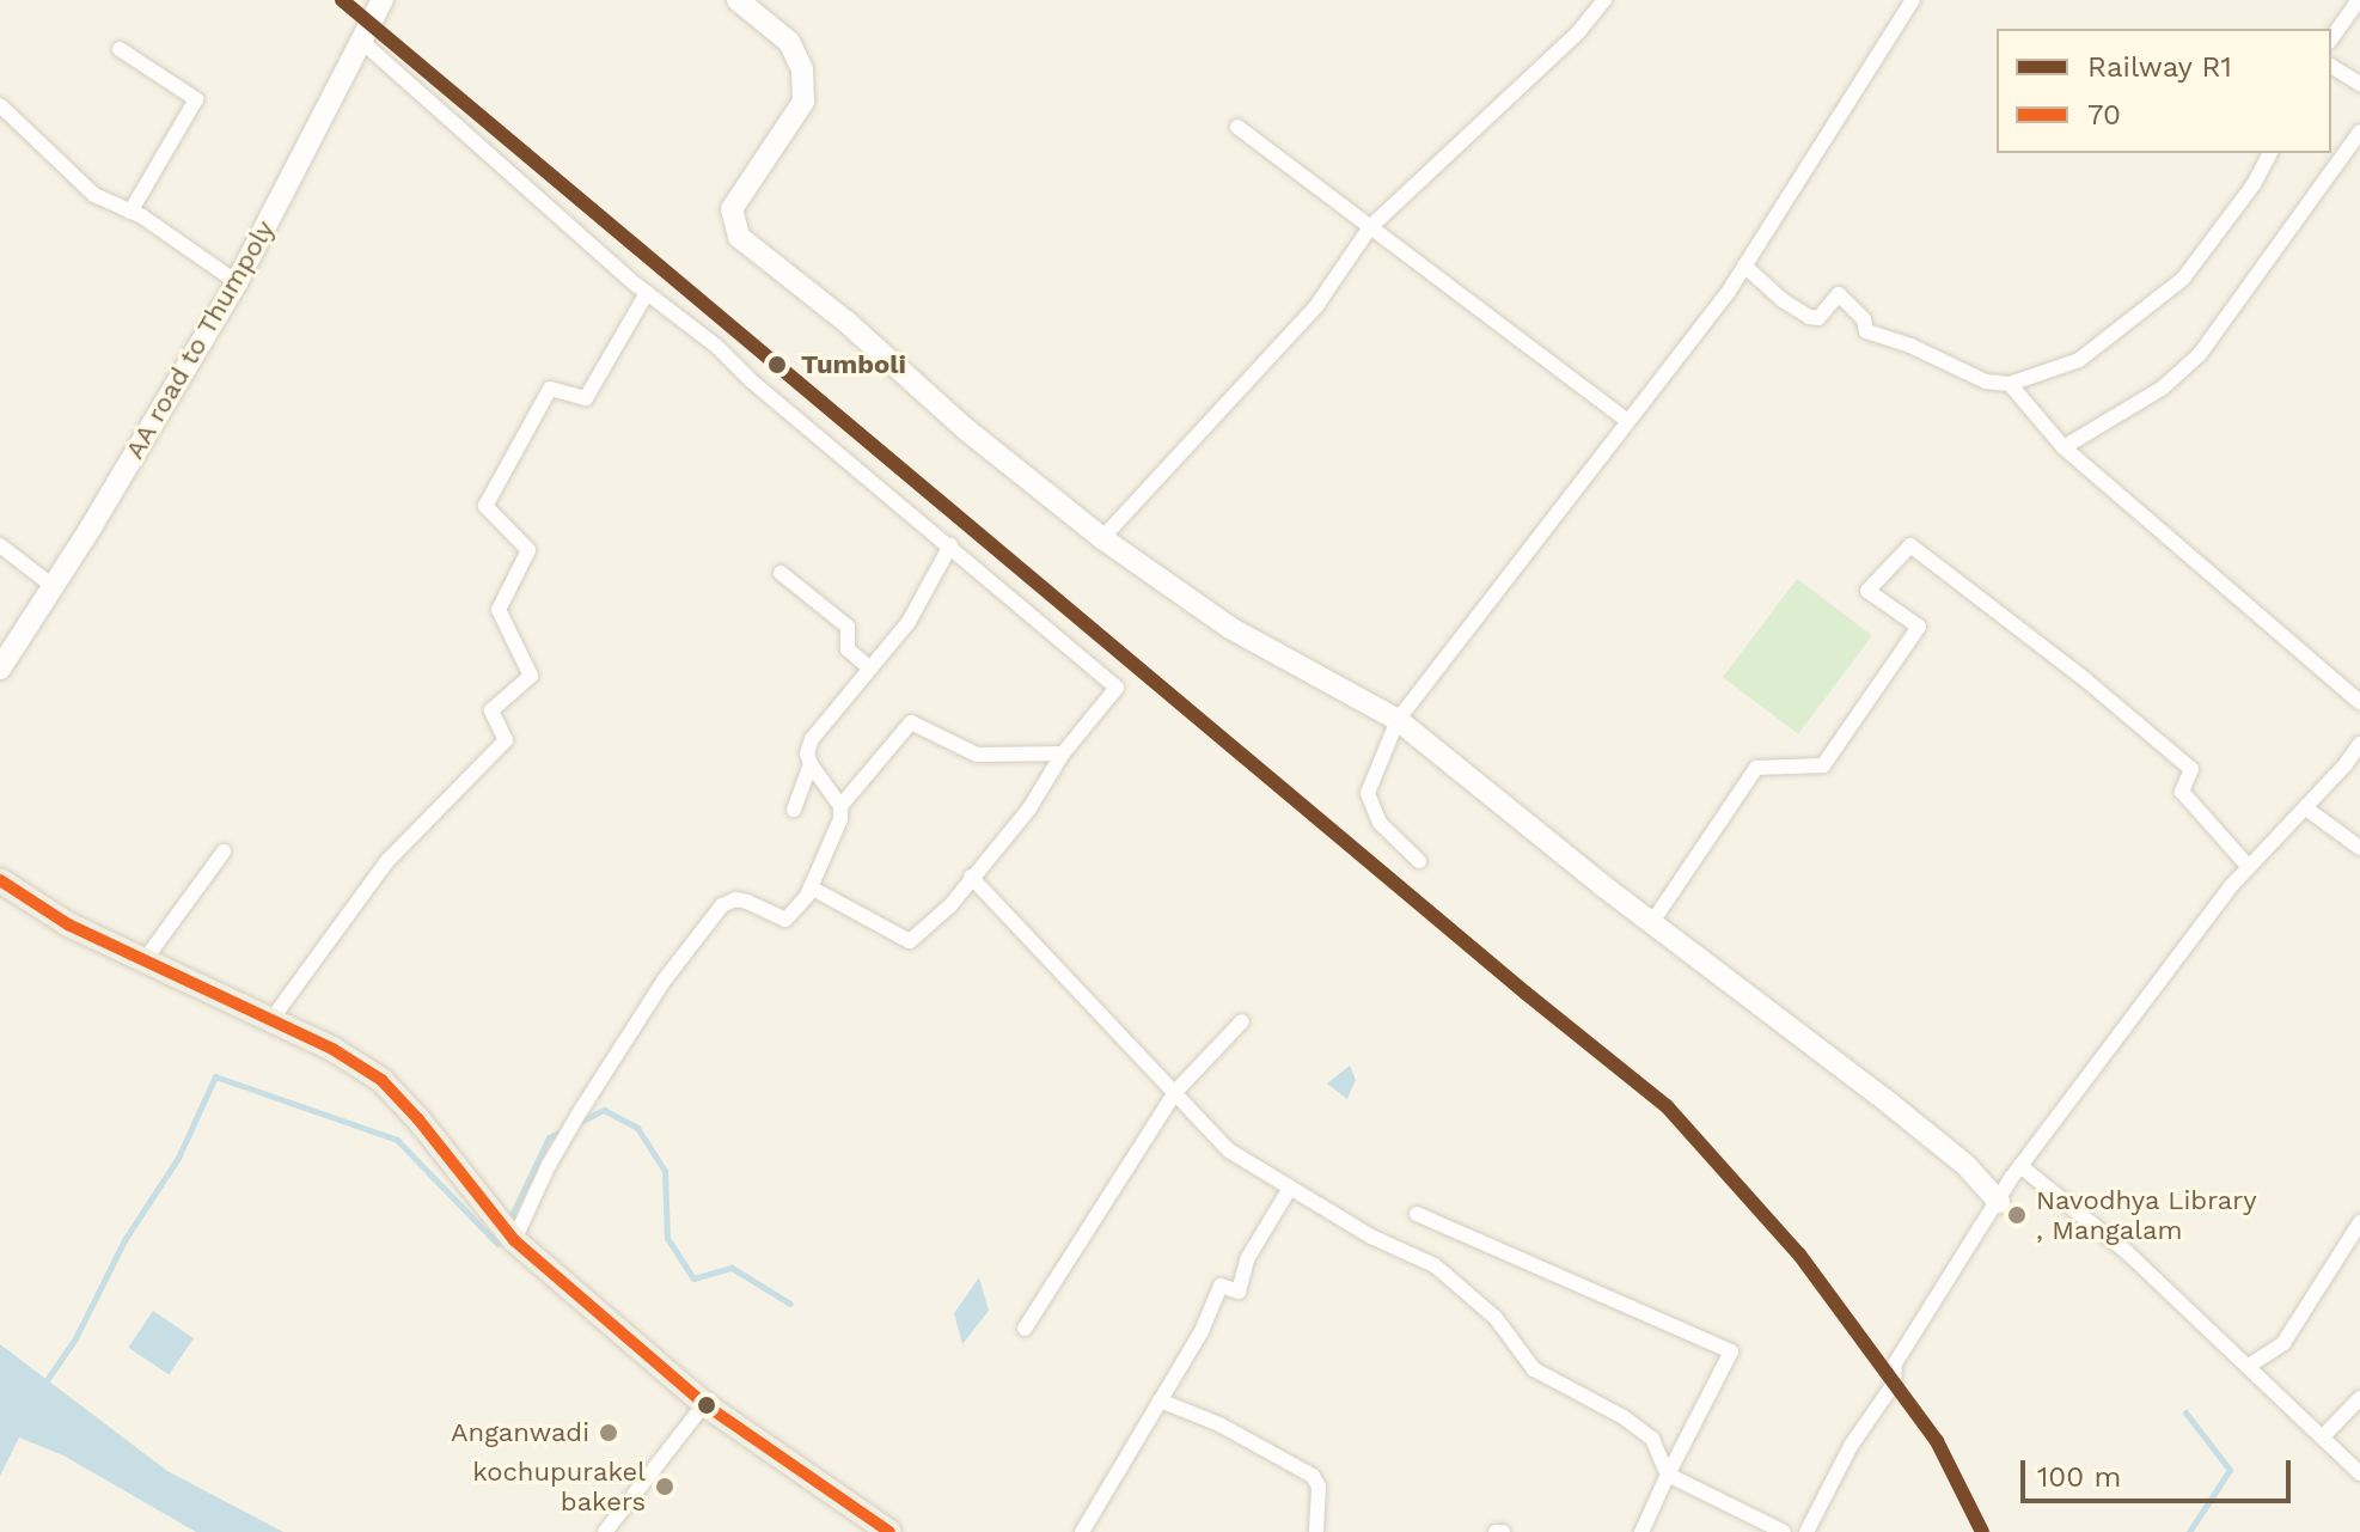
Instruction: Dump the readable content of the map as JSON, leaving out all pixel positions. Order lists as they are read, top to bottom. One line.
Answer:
{"streets":{"street":["AA road to Thumpoly"]},"places":["Tumboli","Navodhya Library , Mangalam","Anganwadi","kochupurakel bakers"],"lines":["rail line R1","transit line 70"],"legend":["Railway R1","70"],"scale_bar":"100 m"}
